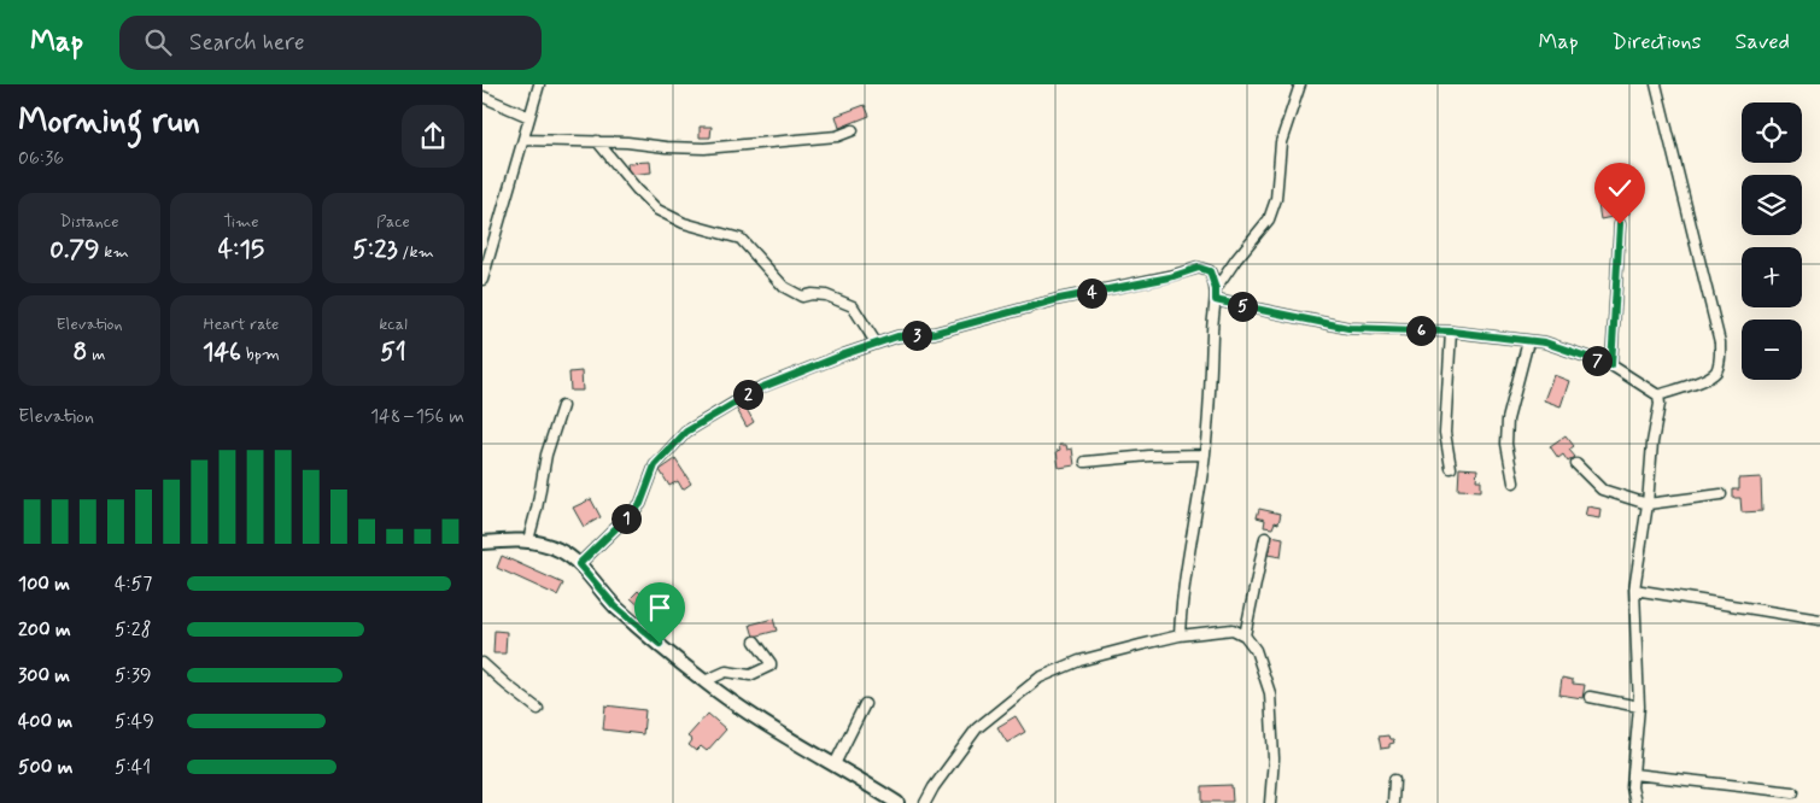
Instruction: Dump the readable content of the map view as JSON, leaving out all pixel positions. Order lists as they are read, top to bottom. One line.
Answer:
{"page":{"header":"Map","search":"Search here","nav":["Map","Directions","Saved"],"heading":["Morning run","06:36"],"map_buttons":["+","−"],"stats":[["Distance","0.79 km"],["Time","4:15"],["Pace","5:23 /km"],["Elevation","8 m"],["Heart rate","146 bpm"],["kcal","51"]],"pins":["4","5","6","3","7","2","1"],"chart":["Elevation","148–156 m"],"list":[{"name":"100 m","note":"4:57"},{"name":"200 m","note":"5:28"},{"name":"300 m","note":"5:39"},{"name":"400 m","note":"5:49"},{"name":"500 m","note":"5:41"}]}}
